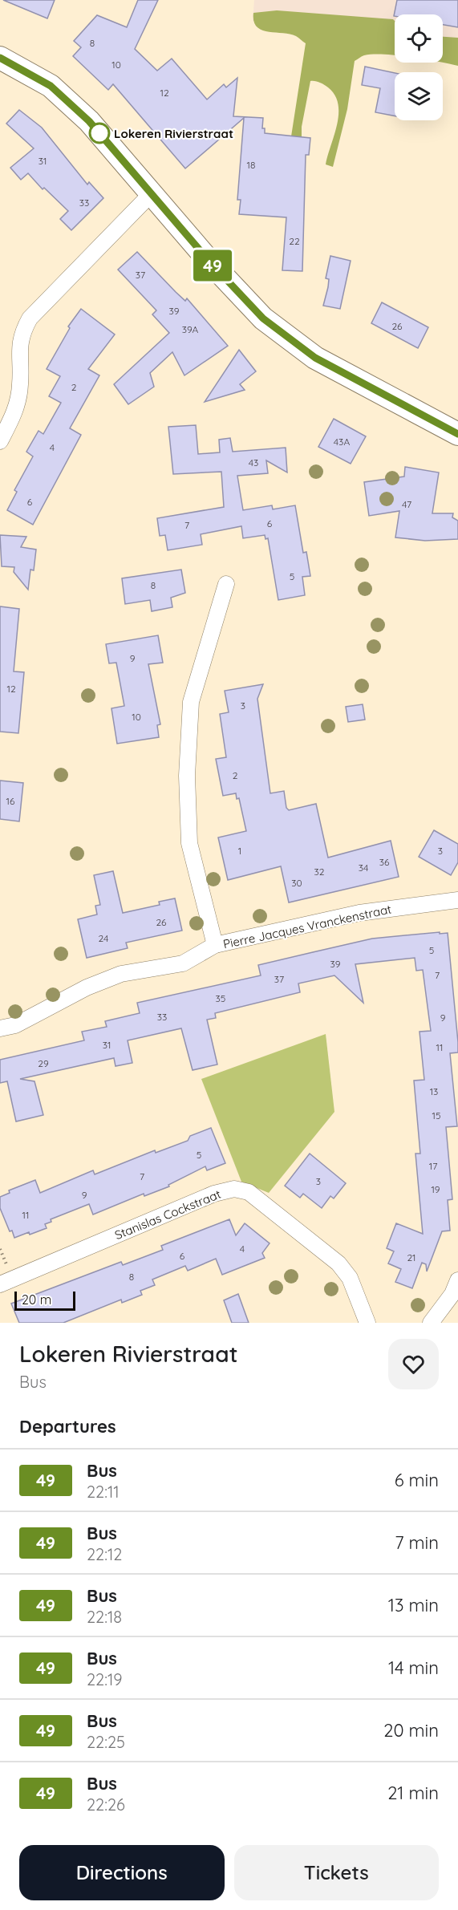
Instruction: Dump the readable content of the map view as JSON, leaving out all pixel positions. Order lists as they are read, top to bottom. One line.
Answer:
{"streets":{"street":["Pierre Jacques Vranckenstraat","Stanislas Cockstraat"]},"places":["Lokeren Rivierstraat"],"lines":["bus line 49"],"house_numbers":["8","10","12","31","18","33","22","37","39","26","39A","2","43A","4","43","6","47","6","7","5","8","9","12","3","10","2","16","1","3","36","34","32","30","26","24","5","39","7","37","35","33","9","31","11","29","13","15","5","17","7","3","19","9","11","4","6","21","8"],"scale_bar":"20 m","page":{"on_map":"49","scale":"20 m","heading":[["Lokeren Rivierstraat","Bus"],"Departures"],"list":[{"mark":"49","name":"Bus","note":"22:11","value":"6 min"},{"mark":"49","name":"Bus","note":"22:12","value":"7 min"},{"mark":"49","name":"Bus","note":"22:18","value":"13 min"},{"mark":"49","name":"Bus","note":"22:19","value":"14 min"},{"mark":"49","name":"Bus","note":"22:25","value":"20 min"},{"mark":"49","name":"Bus","note":"22:26","value":"21 min"}],"buttons":["Directions","Tickets"]}}
